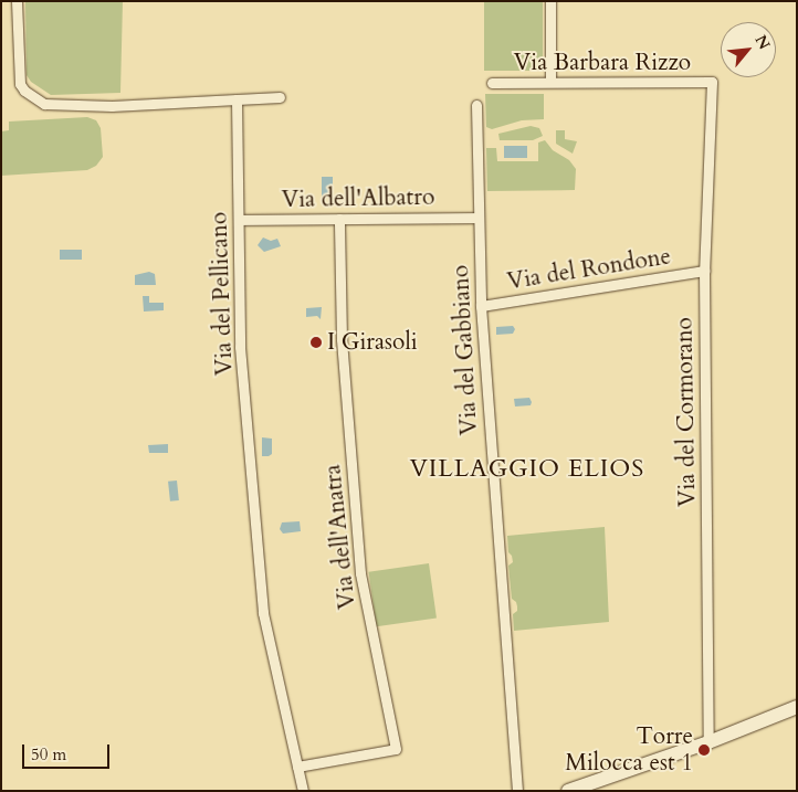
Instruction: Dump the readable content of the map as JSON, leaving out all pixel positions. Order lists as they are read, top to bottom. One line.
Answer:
{"streets":{"street":["Via Barbara Rizzo","Via dell'Albatro","Via del Rondone","Via del Pellicano","Via del Gabbiano","Via del Cormorano","Via dell'Anatra"]},"crossings":[["Via Barbara Rizzo","Via del Cormorano"],["Via dell'Albatro","Via del Pellicano"],["Via dell'Albatro","Via del Gabbiano"],["Via dell'Albatro","Via dell'Anatra"],["Via del Rondone","Via del Gabbiano"],["Via del Rondone","Via del Cormorano"],["Via del Pellicano","Via dell'Anatra"]],"districts":["VILLAGGIO ELIOS"],"places":["I Girasoli","Torre Milocca est 1"],"scale_bar":"50 m","north":"top right"}
